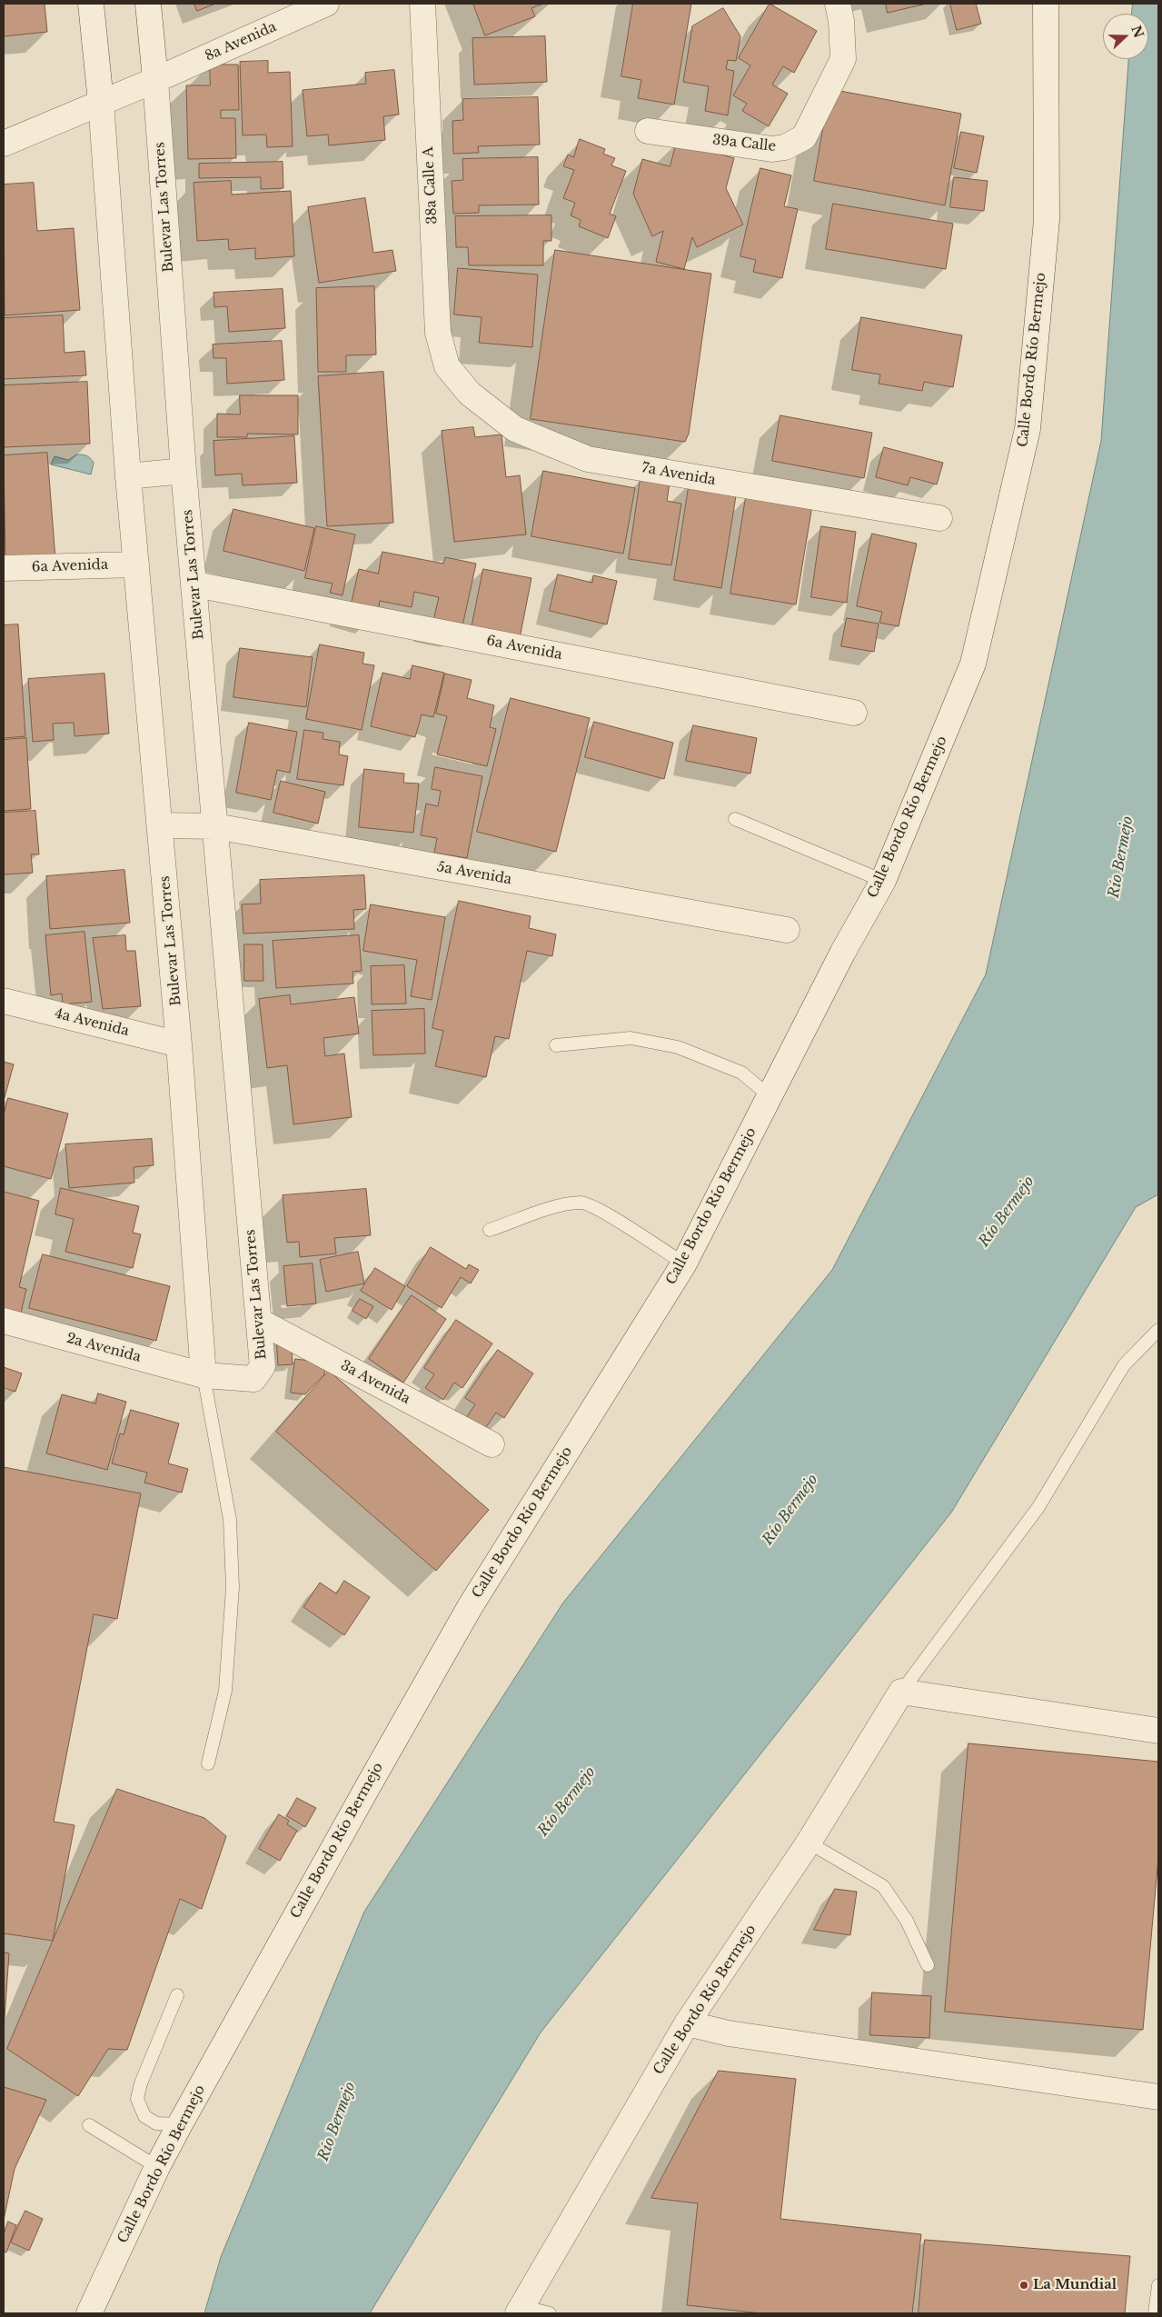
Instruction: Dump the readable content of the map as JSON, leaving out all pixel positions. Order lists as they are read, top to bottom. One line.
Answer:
{"streets":{"street":["8a Avenida","39a Calle","38a Calle A","Bulevar Las Torres","Calle Bordo Río Bermejo","7a Avenida","6a Avenida","5a Avenida","4a Avenida","2a Avenida","3a Avenida"]},"crossings":[["8a Avenida","Bulevar Las Torres"],["38a Calle A","7a Avenida"],["Bulevar Las Torres","6a Avenida"],["Bulevar Las Torres","5a Avenida"],["Bulevar Las Torres","4a Avenida"],["Bulevar Las Torres","2a Avenida"],["Bulevar Las Torres","3a Avenida"]],"water":["Río Bermejo"],"places":["La Mundial"],"north":"right"}
